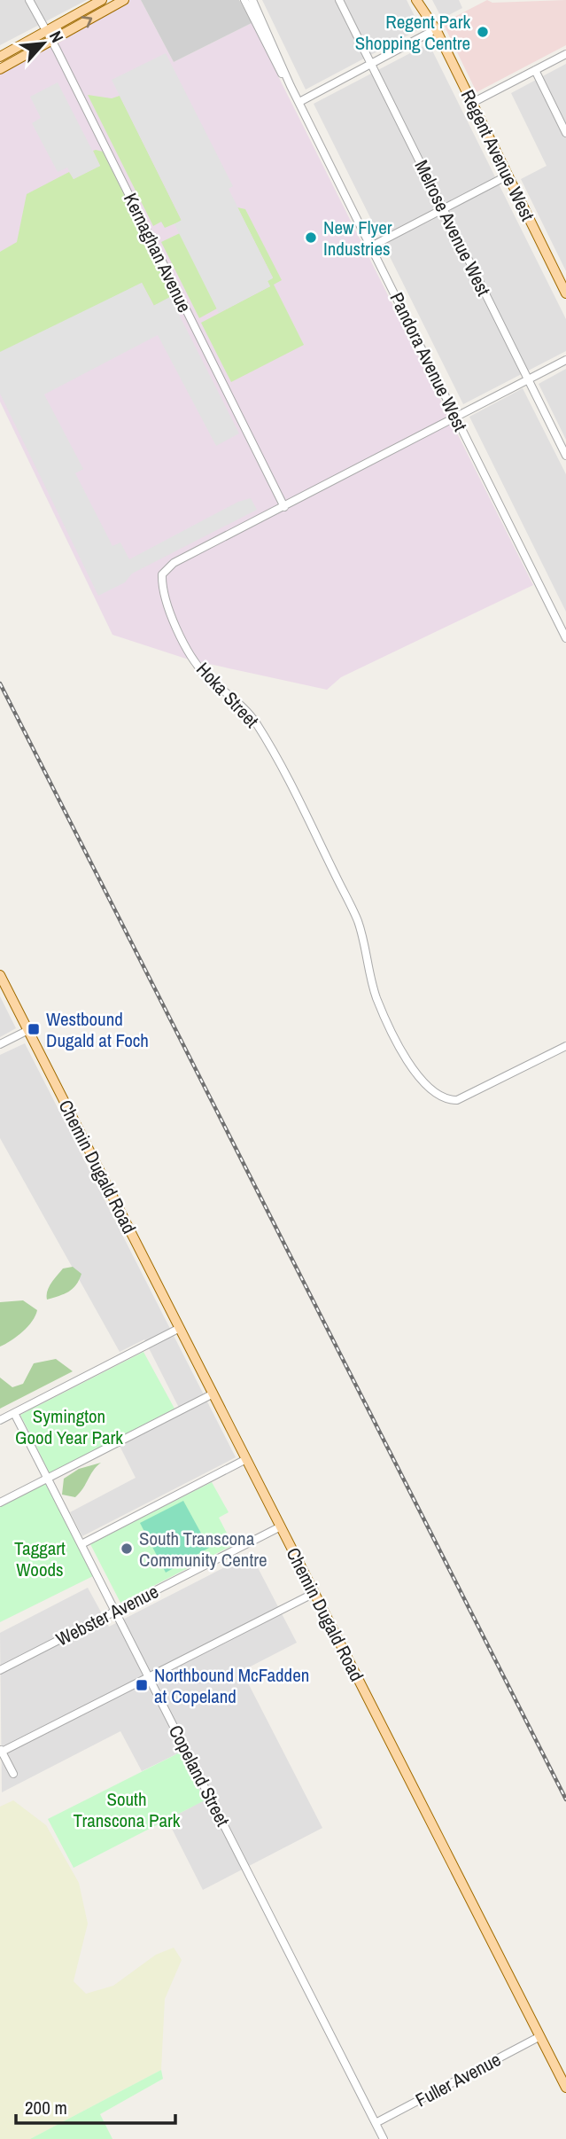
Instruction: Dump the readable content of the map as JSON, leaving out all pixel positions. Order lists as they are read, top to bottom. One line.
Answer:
{"streets":{"main road":["Regent Avenue West","Chemin Dugald Road"],"street":["Melrose Avenue West","Kernaghan Avenue","Pandora Avenue West","Hoka Street","Webster Avenue","Copeland Street","Fuller Avenue"]},"crossings":[["Melrose Avenue West","Hoka Street"],["Kernaghan Avenue","Hoka Street"],["Pandora Avenue West","Hoka Street"],["Chemin Dugald Road","Webster Avenue"],["Chemin Dugald Road","Fuller Avenue"],["Webster Avenue","Copeland Street"],["Copeland Street","Fuller Avenue"]],"parks":["Symington Good Year Park","Taggart Woods","South Transcona Park"],"places":{"other":["Regent Park Shopping Centre","New Flyer Industries","South Transcona Community Centre"],"transit":["Westbound Dugald at Foch","Northbound McFadden at Copeland"]},"scale_bar":"200 m","north":"top right"}
